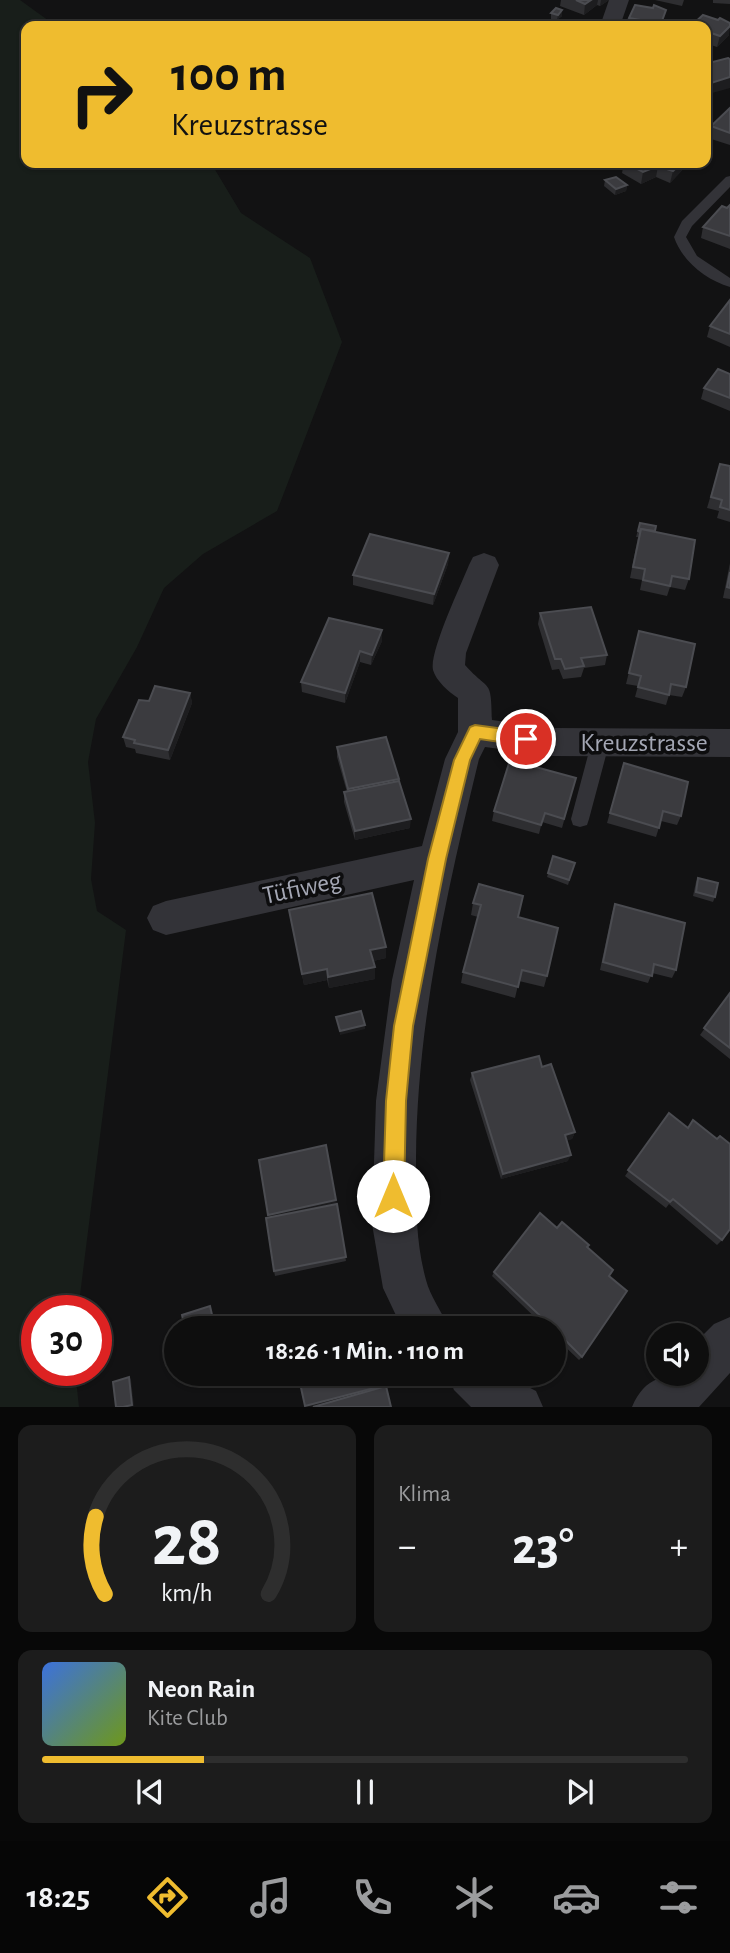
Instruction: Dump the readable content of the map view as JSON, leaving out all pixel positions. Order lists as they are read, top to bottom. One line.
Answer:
{"streets":{"street":["Kreuzstrasse","Tüfiweg"]},"page":{"turn":["100 m","Kreuzstrasse"],"limit":"30","trip":"18:26 · 1 Min. · 110 m","tile":"Klima","heat":["−","23°","+"],"song":["Neon Rain","Kite Club"],"tabs":"18:25","gauge":["28","km/h"]}}
